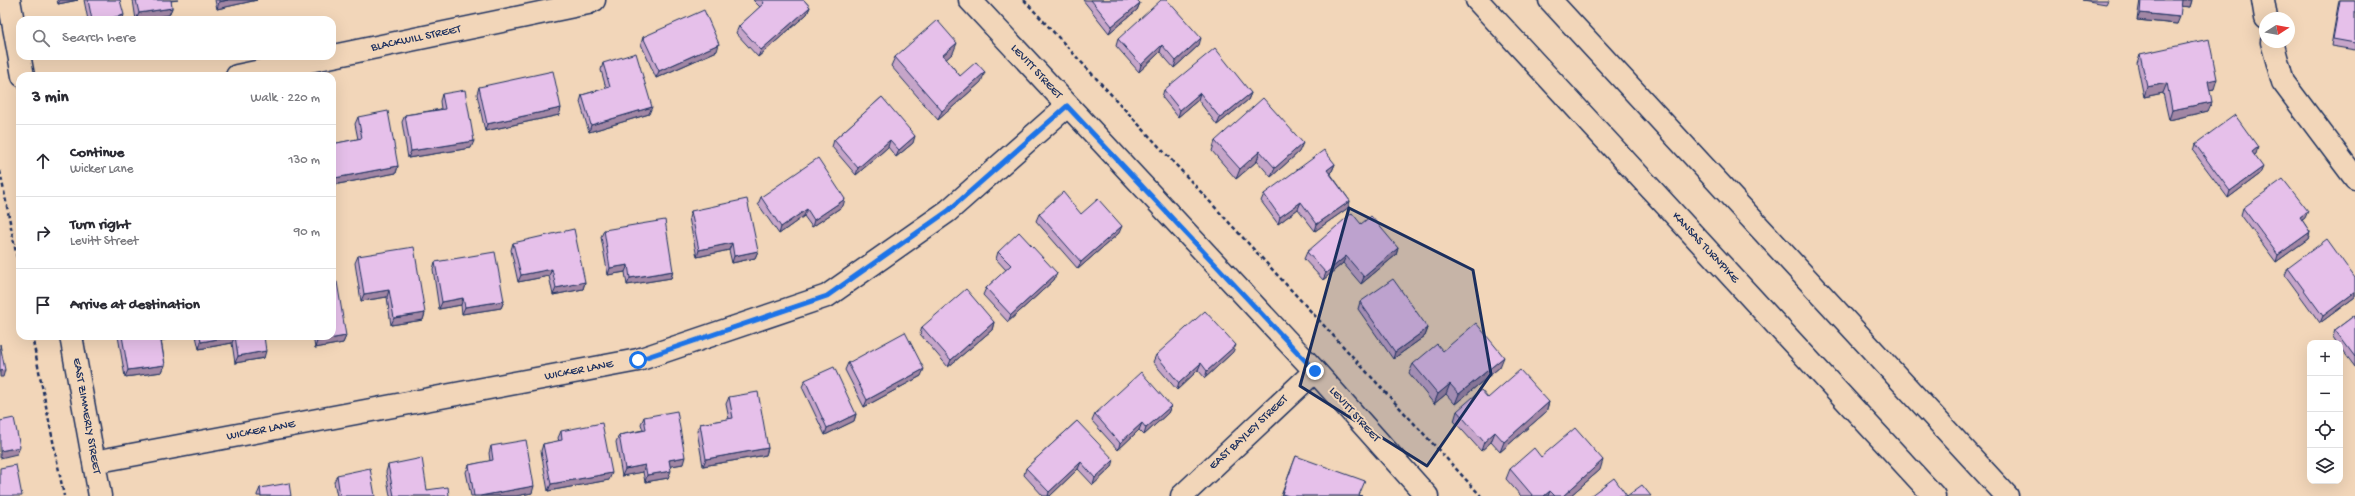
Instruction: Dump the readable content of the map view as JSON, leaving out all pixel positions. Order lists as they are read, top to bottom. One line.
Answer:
{"streets":{"main road":["BLACKWILL STREET","LEVITT STREET","KANSAS TURNPIKE","WICKER LANE","EAST ZIMMERLY STREET","EAST BAYLEY STREET"]},"crossings":[["LEVITT STREET","WICKER LANE"],["LEVITT STREET","EAST BAYLEY STREET"],["WICKER LANE","EAST ZIMMERLY STREET"]],"north":"right","page":{"search":"Search here","heading":["3 min","Walk · 220 m"],"list":[["Continue","Wicker Lane","130 m"],["Turn right","Levitt Street","90 m"],"Arrive at destination"],"map_buttons":["+","−"]}}
